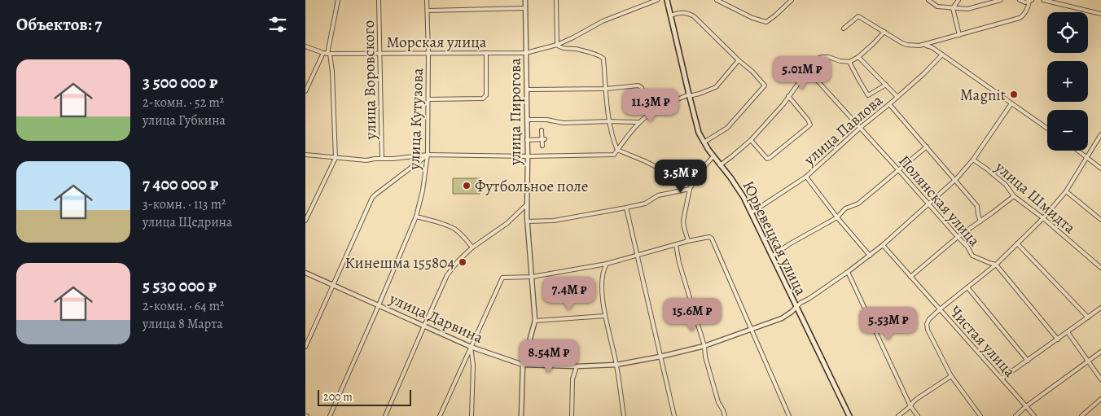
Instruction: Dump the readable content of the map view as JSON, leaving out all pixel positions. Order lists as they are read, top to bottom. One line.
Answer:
{"streets":{"main road":["Юрьевецкая улица"],"street":["Морская улица","улица Воровского","улица Пирогова","улица Кутузова","улица Павлова","улица Шмидта","Полянская улица","улица Дарвина","Чистая улица"]},"crossings":[["Морская улица","улица Воровского"],["Морская улица","улица Пирогова"],["Морская улица","улица Кутузова"],["улица Пирогова","улица Дарвина"],["улица Кутузова","улица Дарвина"],["улица Павлова","Полянская улица"],["улица Павлова","Юрьевецкая улица"],["Юрьевецкая улица","улица Дарвина"]],"places":["Magnit","Футбольное поле","Кинешма 155804"],"scale_bar":"200 m","page":{"heading":"Объектов: 7","map_buttons":["+","−"],"list":[{"name":"3 500 000 ₽","note":"2-комн. · 52 m² · улица Губкина"},{"name":"7 400 000 ₽","note":"3-комн. · 113 m² · улица Щедрина"},{"name":"5 530 000 ₽","note":"2-комн. · 64 m² · улица 8 Марта"}],"price":["5.01M ₽","11.3M ₽","3.5M ₽","7.4M ₽","15.6M ₽","5.53M ₽","8.54M ₽"],"scale":"200 m"}}
